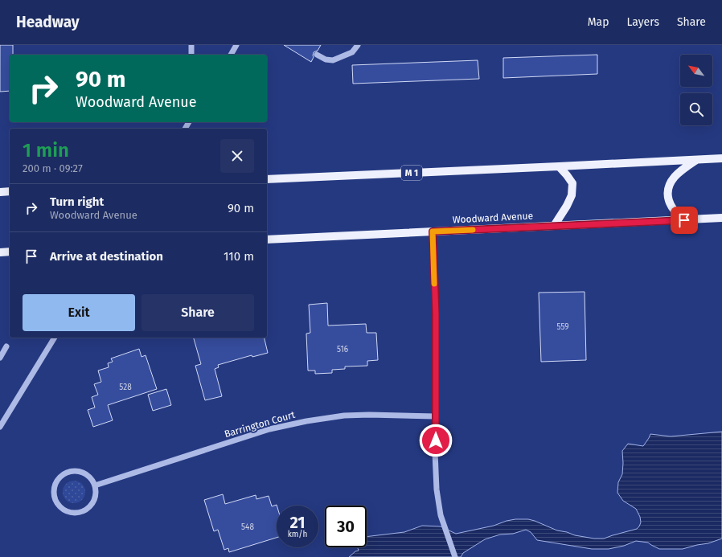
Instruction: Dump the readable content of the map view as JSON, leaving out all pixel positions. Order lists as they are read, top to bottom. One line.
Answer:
{"streets":{"main road":["M 1","Woodward Avenue"],"street":["Barrington Court"]},"house_numbers":["559","516","528","548"],"north":"top left","page":{"header":"Headway","nav":["Map","Layers","Share"],"turn":["90 m","Woodward Avenue"],"heading":["1 min","200 m · 09:27"],"list":[{"name":"Turn right","note":"Woodward Avenue","value":"90 m"},{"name":"Arrive at destination","value":"110 m"}],"buttons":["Exit","Share"],"speed":"21 km/h","limit":"30"}}
